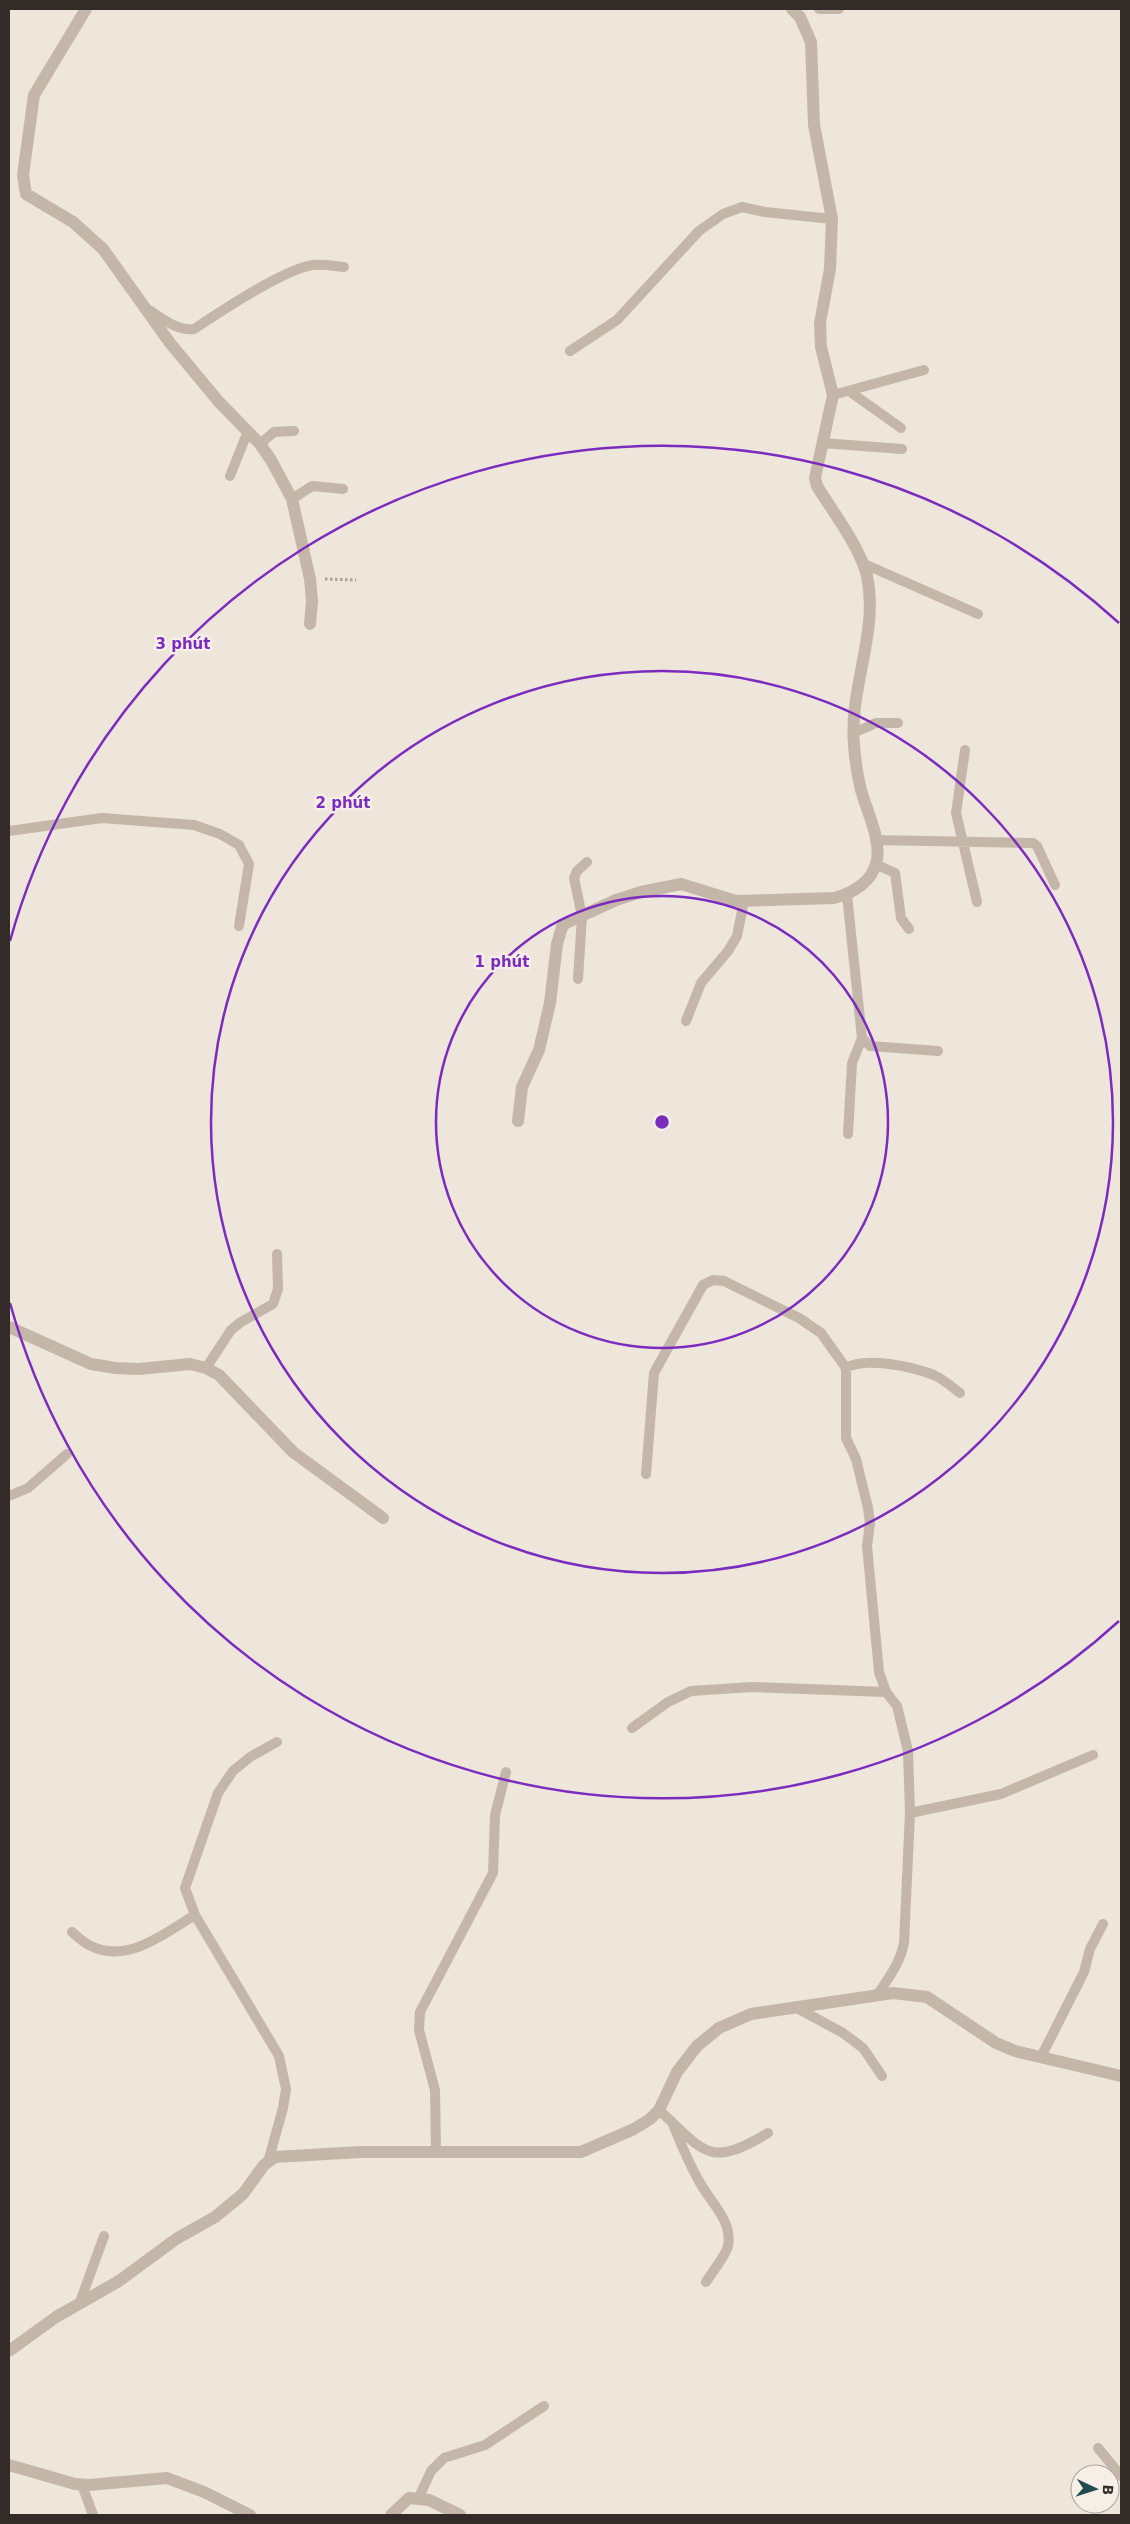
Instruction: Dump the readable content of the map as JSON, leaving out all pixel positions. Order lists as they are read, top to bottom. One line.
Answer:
{"north":"right","rings":["3 phút","2 phút","1 phút"]}
